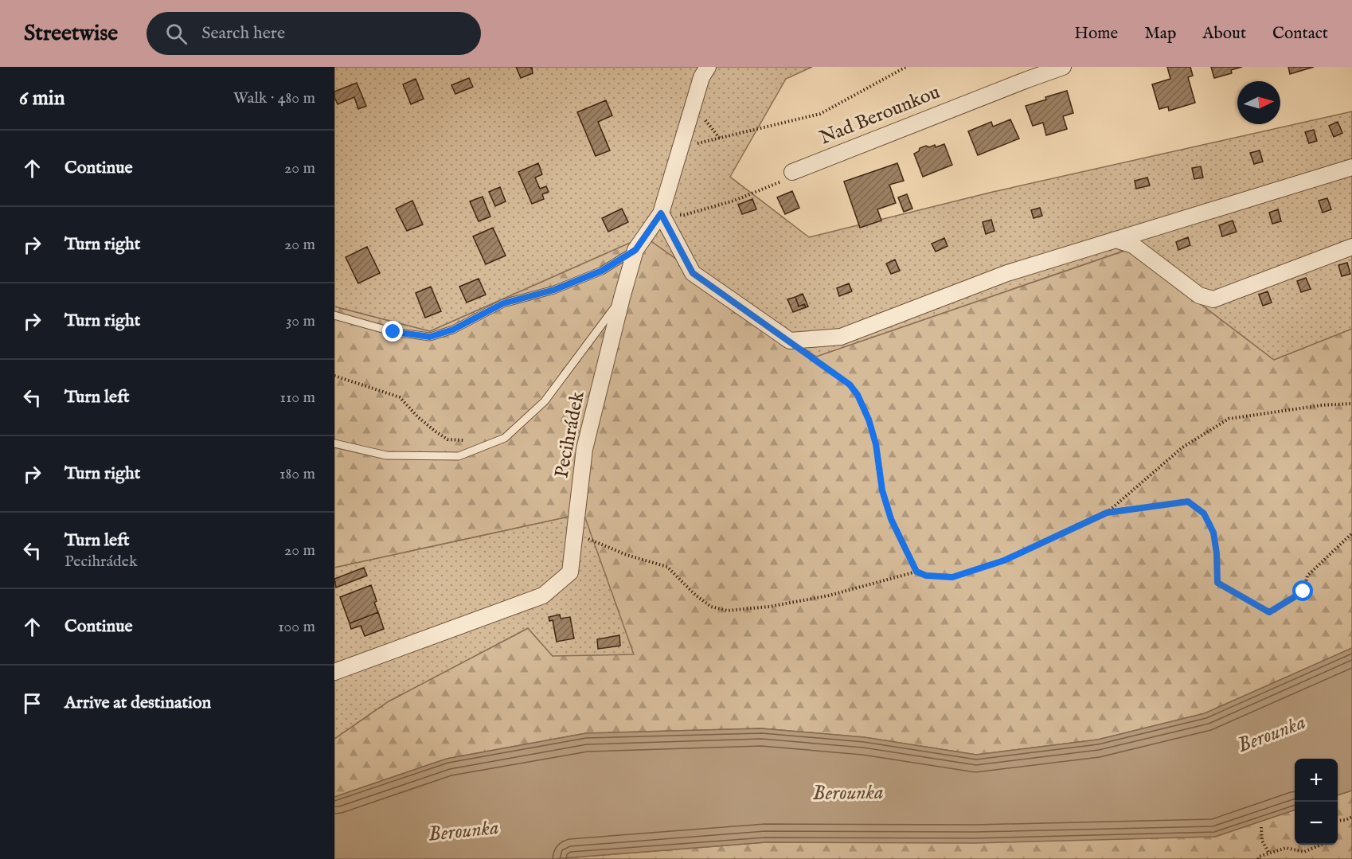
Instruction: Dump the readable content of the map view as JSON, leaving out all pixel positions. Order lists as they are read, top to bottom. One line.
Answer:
{"streets":{"street":["Nad Berounkou","Pecihrádek"]},"water":["Berounka"],"north":"right","page":{"header":"Streetwise","search":"Search here","nav":["Home","Map","About","Contact"],"heading":["6 min","Walk · 480 m"],"list":[["Continue","20 m"],["Turn right","20 m"],["Turn right","30 m"],["Turn left","110 m"],["Turn right","180 m"],["Turn left","Pecihrádek","20 m"],["Continue","100 m"],"Arrive at destination"],"map_buttons":["+","−"]}}
